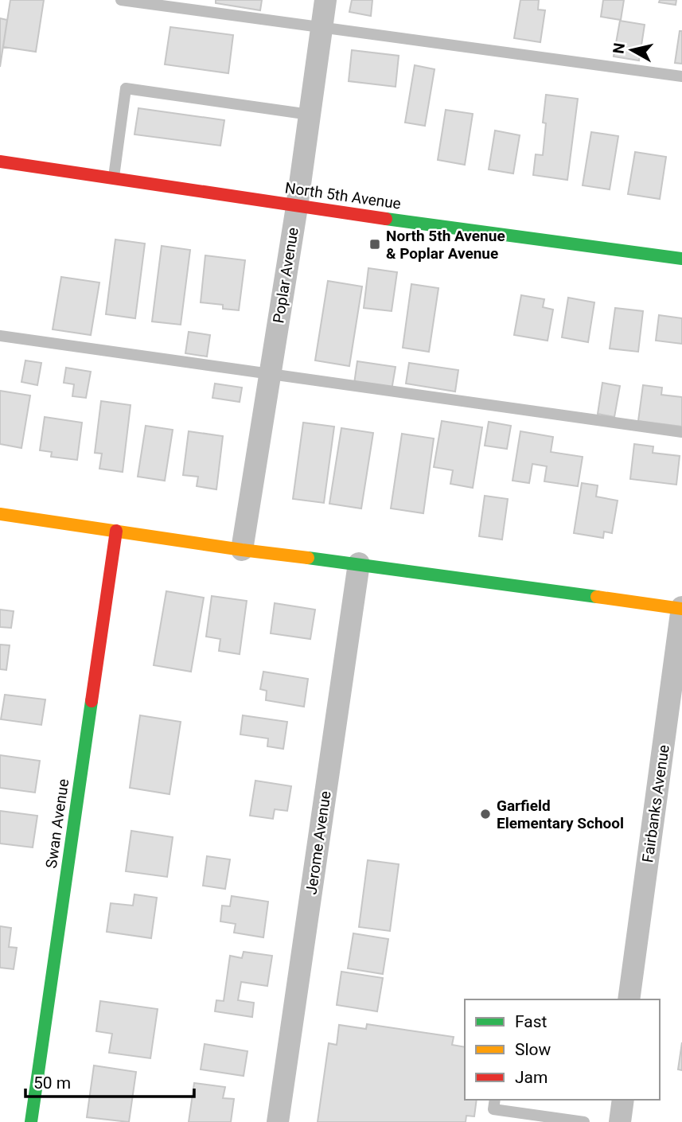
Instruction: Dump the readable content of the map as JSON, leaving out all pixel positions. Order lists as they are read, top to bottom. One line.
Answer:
{"streets":{"street":["North 5th Avenue","Poplar Avenue","Fairbanks Avenue","Swan Avenue","Jerome Avenue"]},"crossings":[["North 5th Avenue","Poplar Avenue"]],"places":{"transit":["North 5th Avenue & Poplar Avenue"],"other":["Garfield Elementary School"]},"legend":["Fast","Slow","Jam"],"scale_bar":"50 m","north":"left"}
